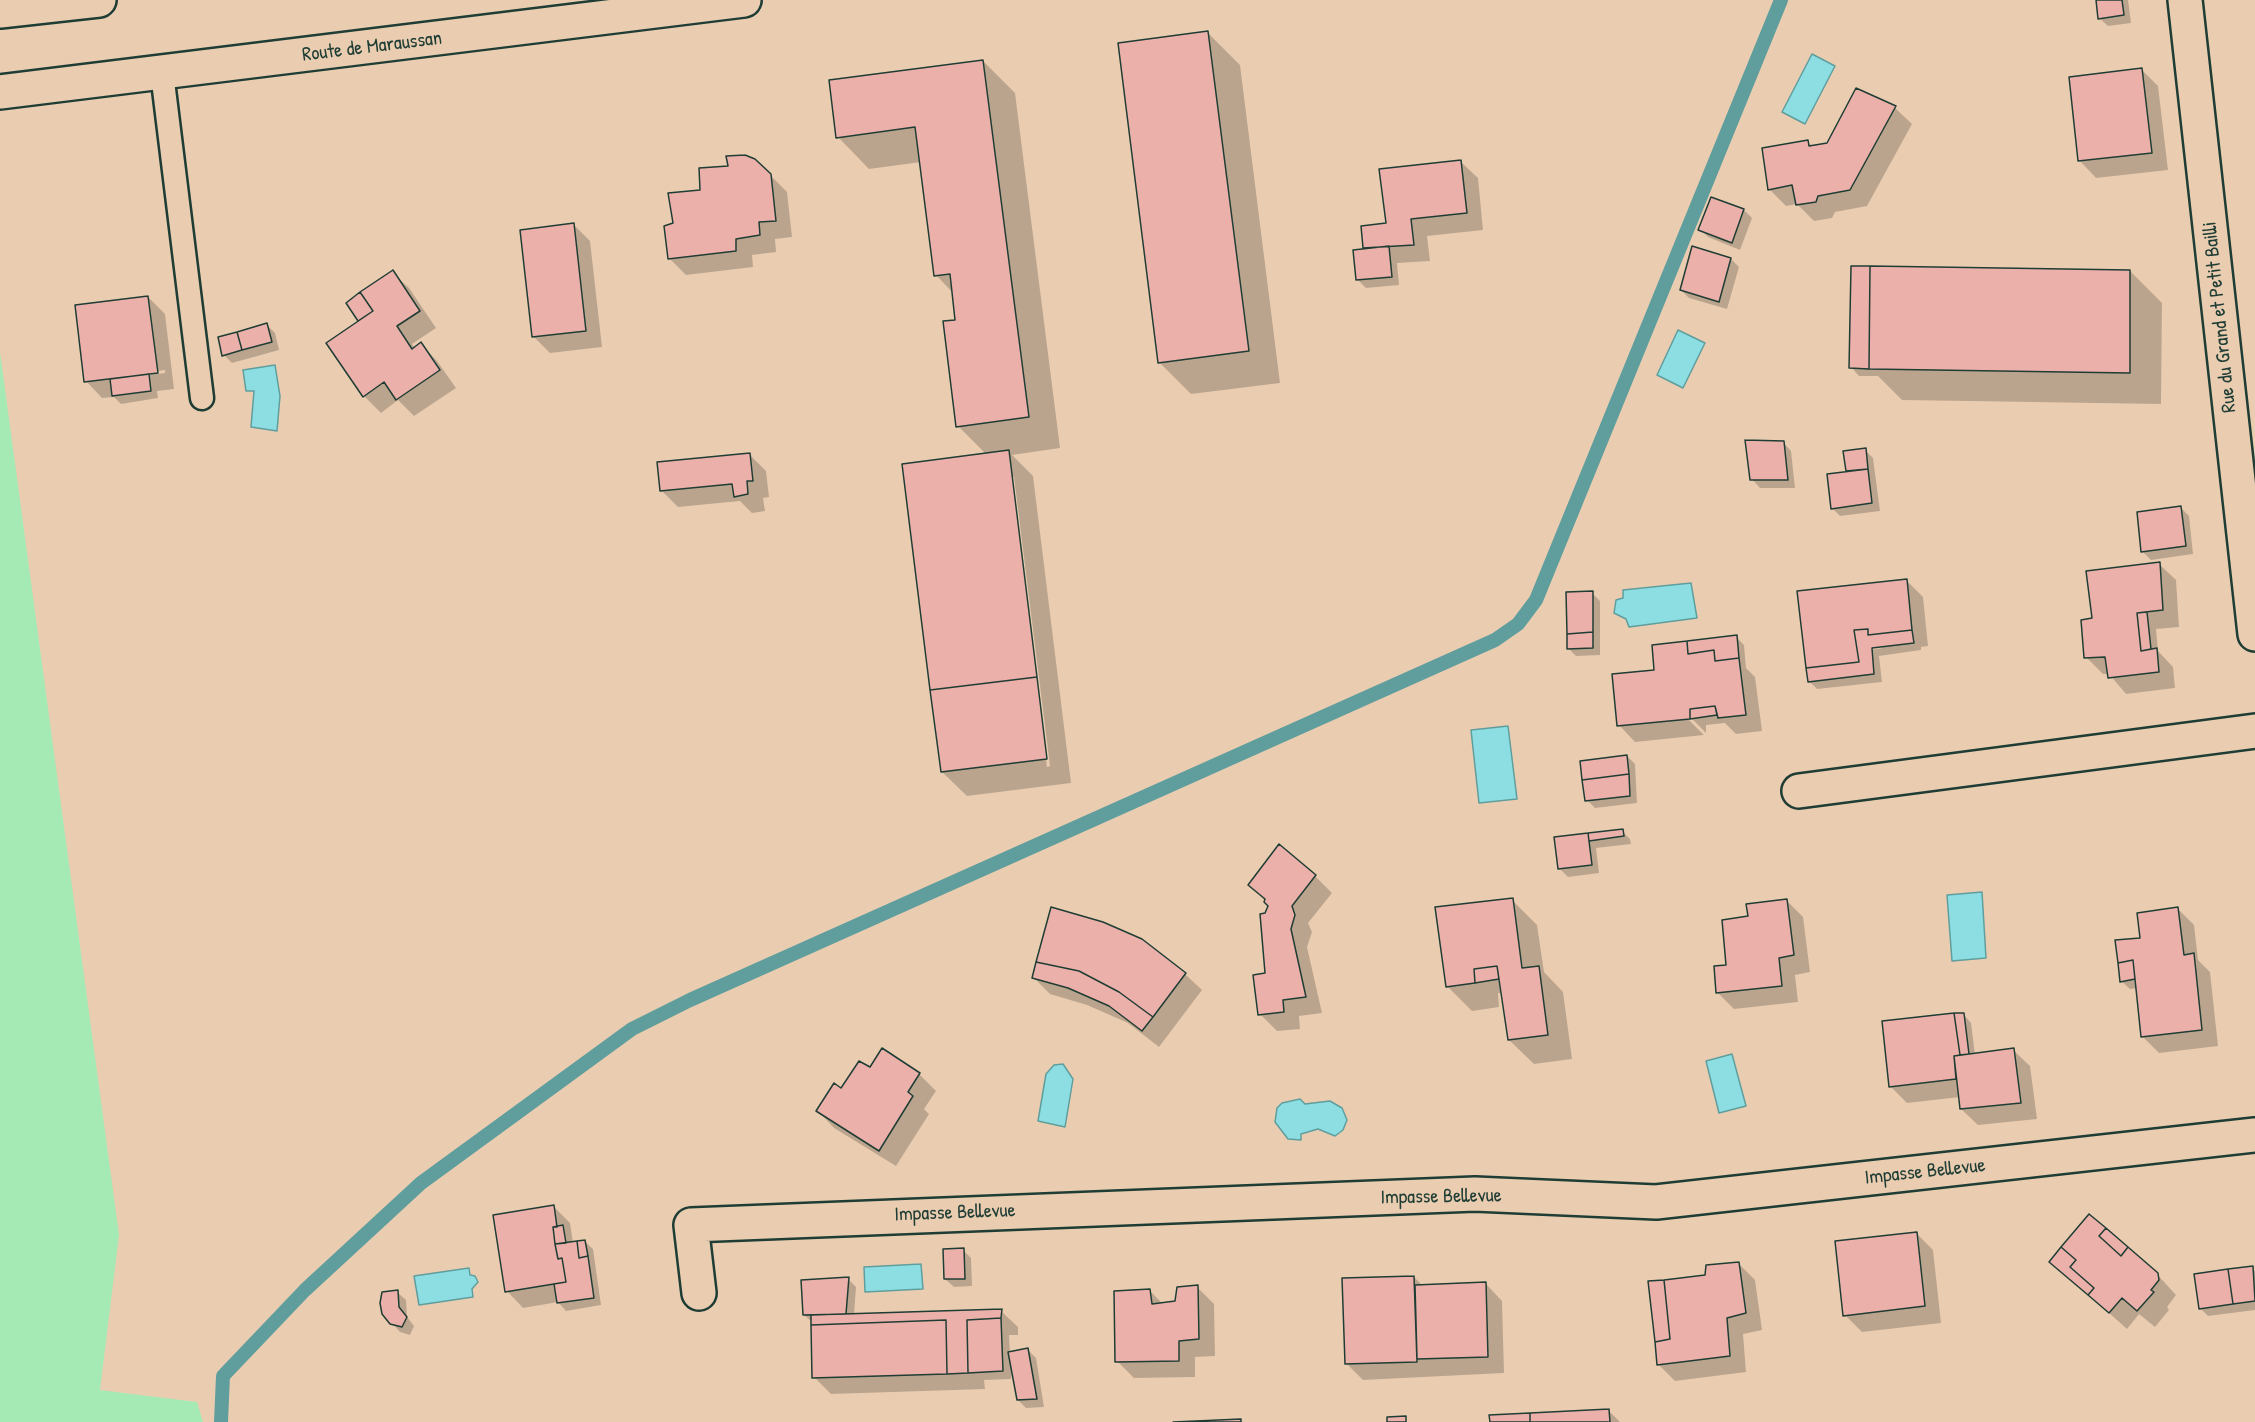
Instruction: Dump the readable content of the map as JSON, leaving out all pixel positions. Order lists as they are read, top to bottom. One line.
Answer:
{"streets":{"street":["Route de Maraussan","Rue du Grand et Petit Bailli","Impasse Bellevue"]}}
